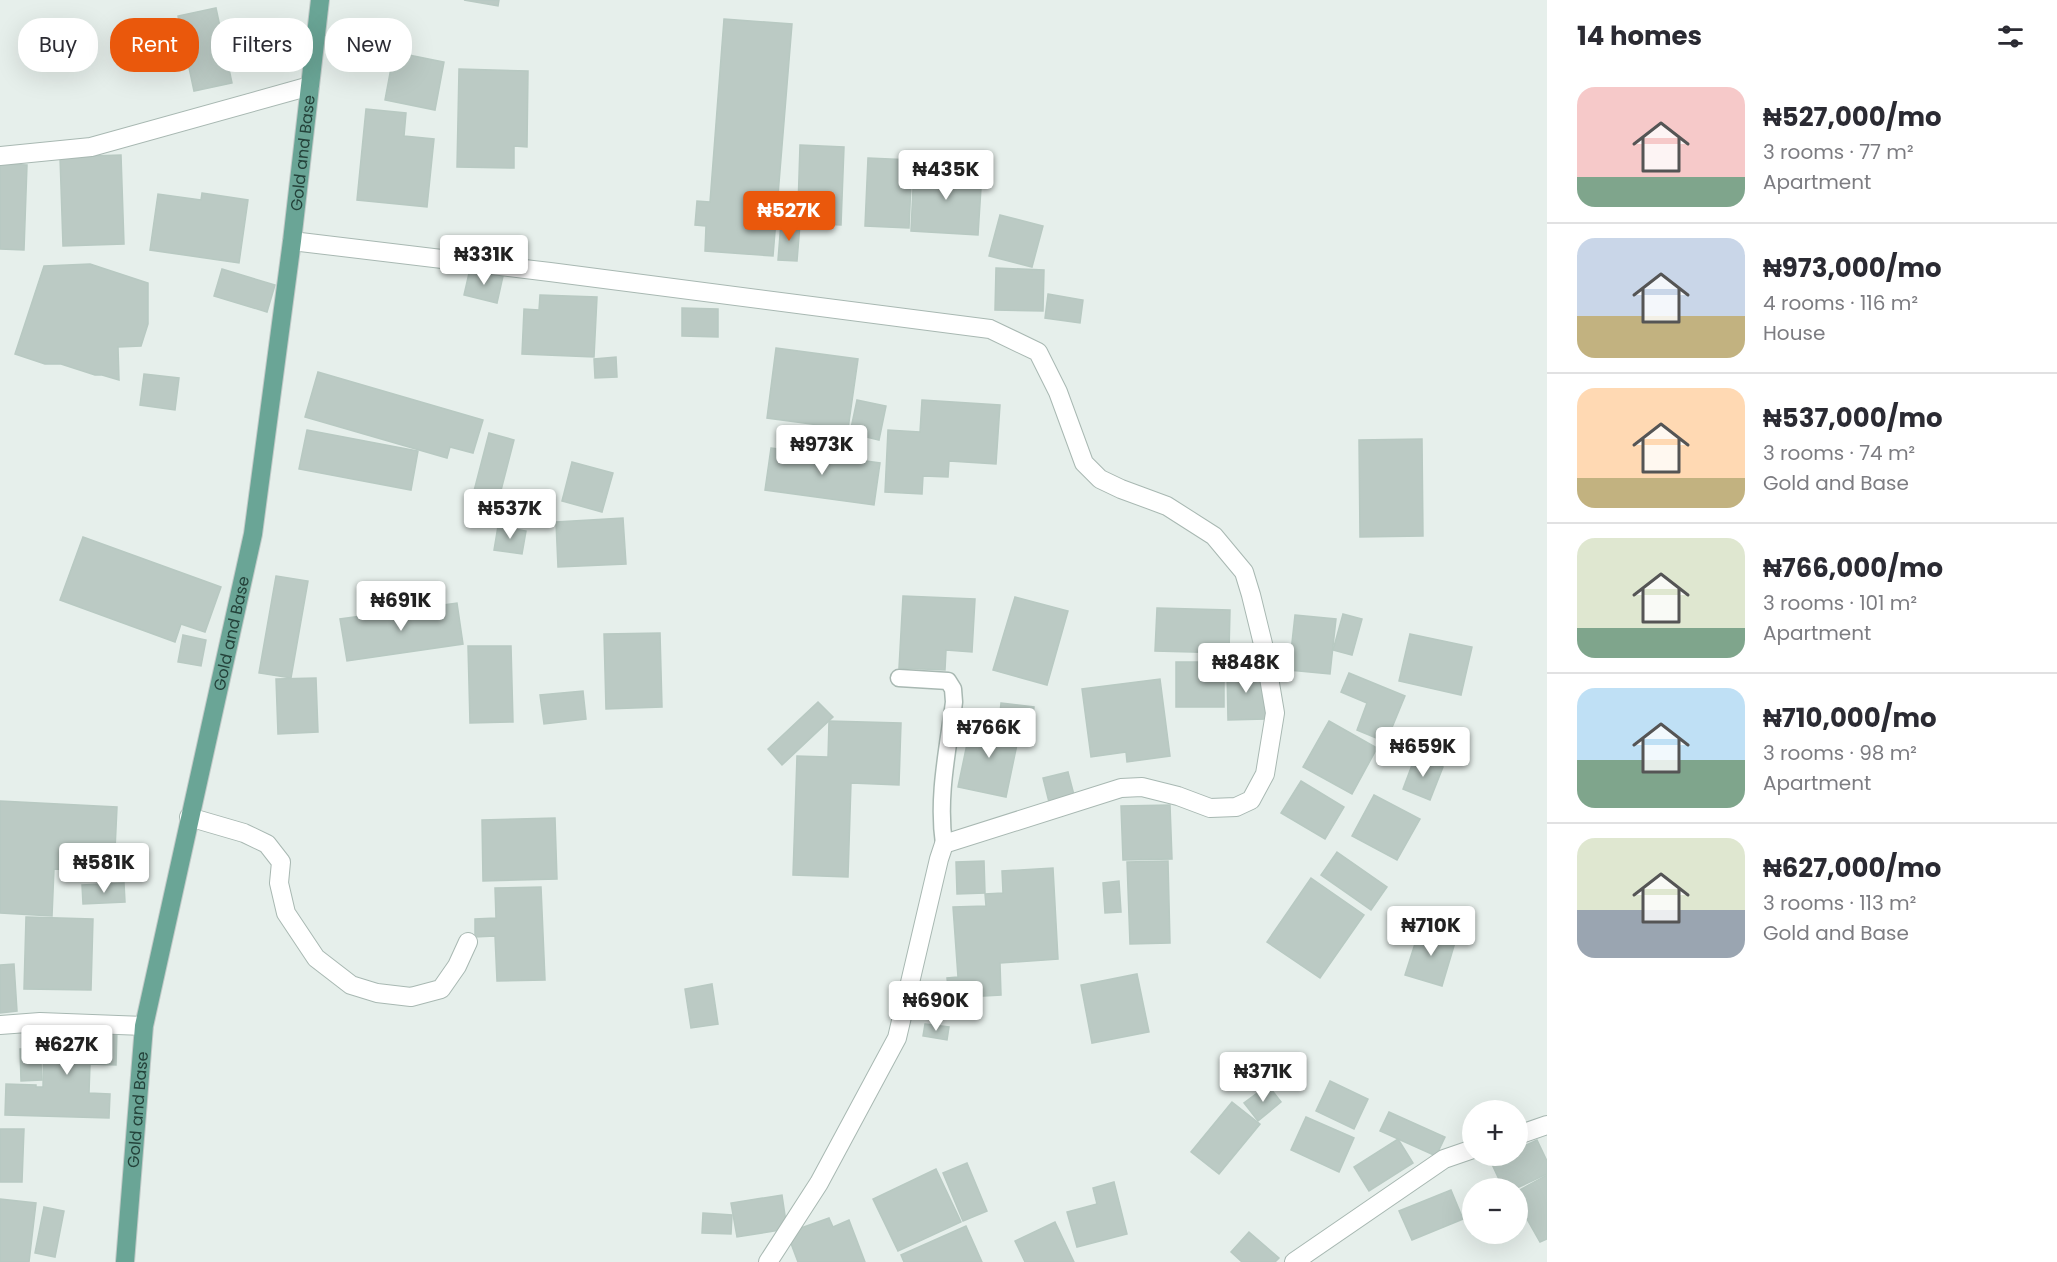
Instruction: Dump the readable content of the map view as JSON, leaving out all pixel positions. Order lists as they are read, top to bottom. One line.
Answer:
{"streets":{"main road":["Gold and Base"]},"page":{"heading":"14 homes","chip":["Buy","Rent","Filters","New"],"list":[{"name":"₦527,000/mo","note":"3 rooms · 77 m² · Apartment"},{"name":"₦973,000/mo","note":"4 rooms · 116 m² · House"},{"name":"₦537,000/mo","note":"3 rooms · 74 m² · Gold and Base"},{"name":"₦766,000/mo","note":"3 rooms · 101 m² · Apartment"},{"name":"₦710,000/mo","note":"3 rooms · 98 m² · Apartment"},{"name":"₦627,000/mo","note":"3 rooms · 113 m² · Gold and Base"}],"price":["₦435K","₦527K","₦331K","₦973K","₦537K","₦691K","₦848K","₦766K","₦659K","₦581K","₦710K","₦690K","₦627K","₦371K"],"map_buttons":["+","−"]}}
